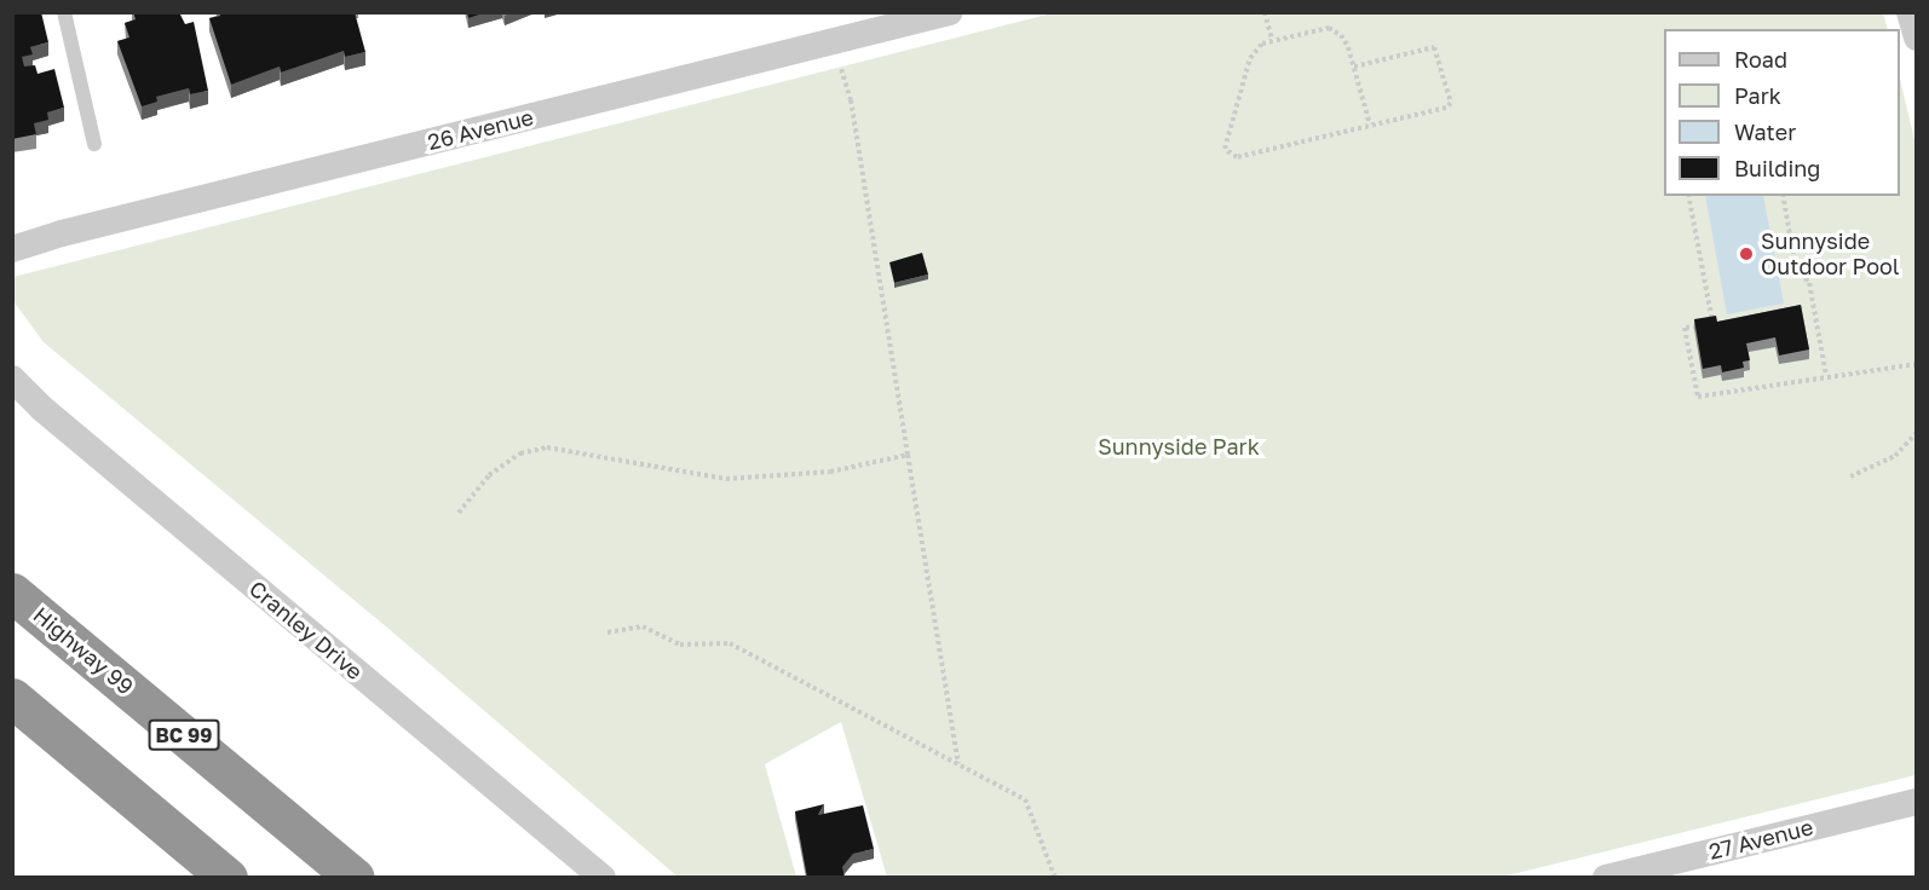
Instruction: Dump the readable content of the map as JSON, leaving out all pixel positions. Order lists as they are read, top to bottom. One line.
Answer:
{"streets":{"highway":["Highway 99","BC 99"],"street":["26 Avenue","Cranley Drive","27 Avenue"]},"parks":["Sunnyside Park"],"places":["Sunnyside Outdoor Pool"],"legend":["Road","Park","Water","Building"]}
